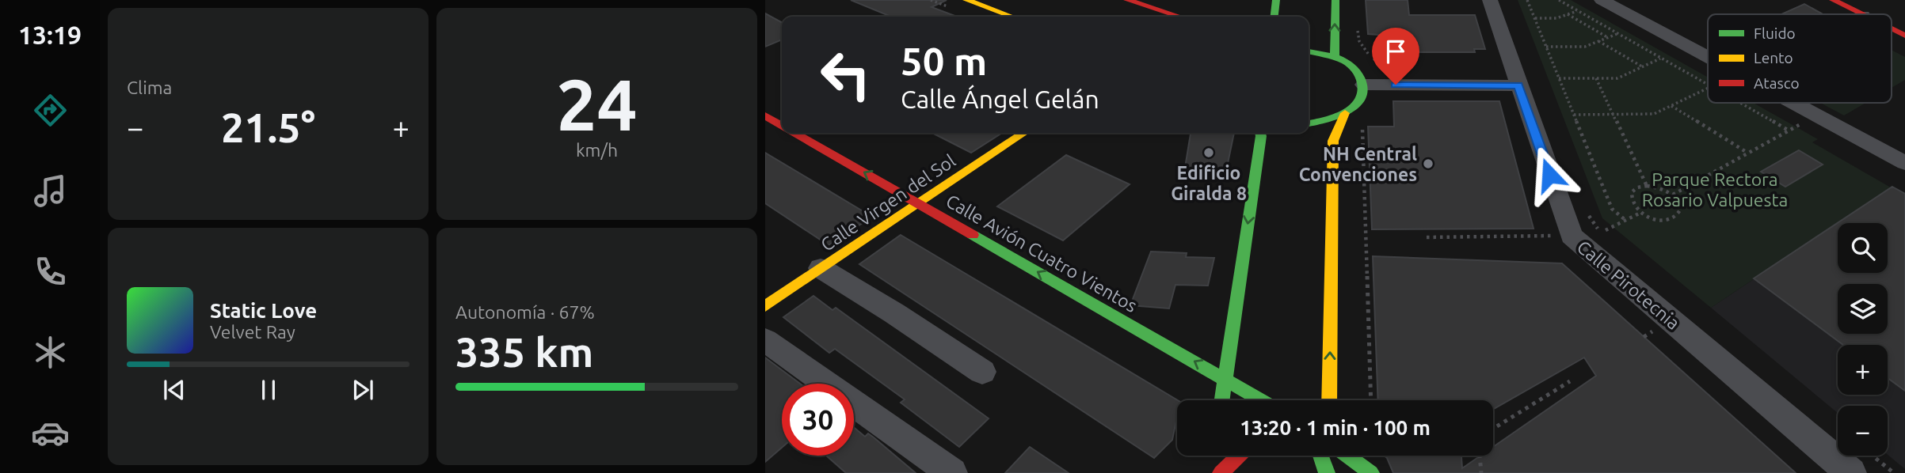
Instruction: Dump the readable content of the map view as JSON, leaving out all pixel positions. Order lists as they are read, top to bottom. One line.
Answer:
{"streets":{"main road":["Calle Virgen del Sol","Calle Avión Cuatro Vientos"],"street":["Calle Pirotecnia"]},"crossings":[["Calle Virgen del Sol","Calle Avión Cuatro Vientos"]],"one_way":["Calle Avión Cuatro Vientos"],"parks":["Parque Rectora Rosario Valpuesta"],"places":["Edificio Giralda 8","NH Central Convenciones"],"legend":["Fluido","Lento","Atasco"],"page":{"tabs":"13:19","tile":["Clima",["24","km/h"],["Autonomía · 67%","335 km"]],"turn":["50 m","Calle Ángel Gelán"],"heat":["−","21.5°","+"],"map_buttons":["+","−"],"song":["Static Love","Velvet Ray"],"limit":"30","trip":"13:20 · 1 min · 100 m"}}
